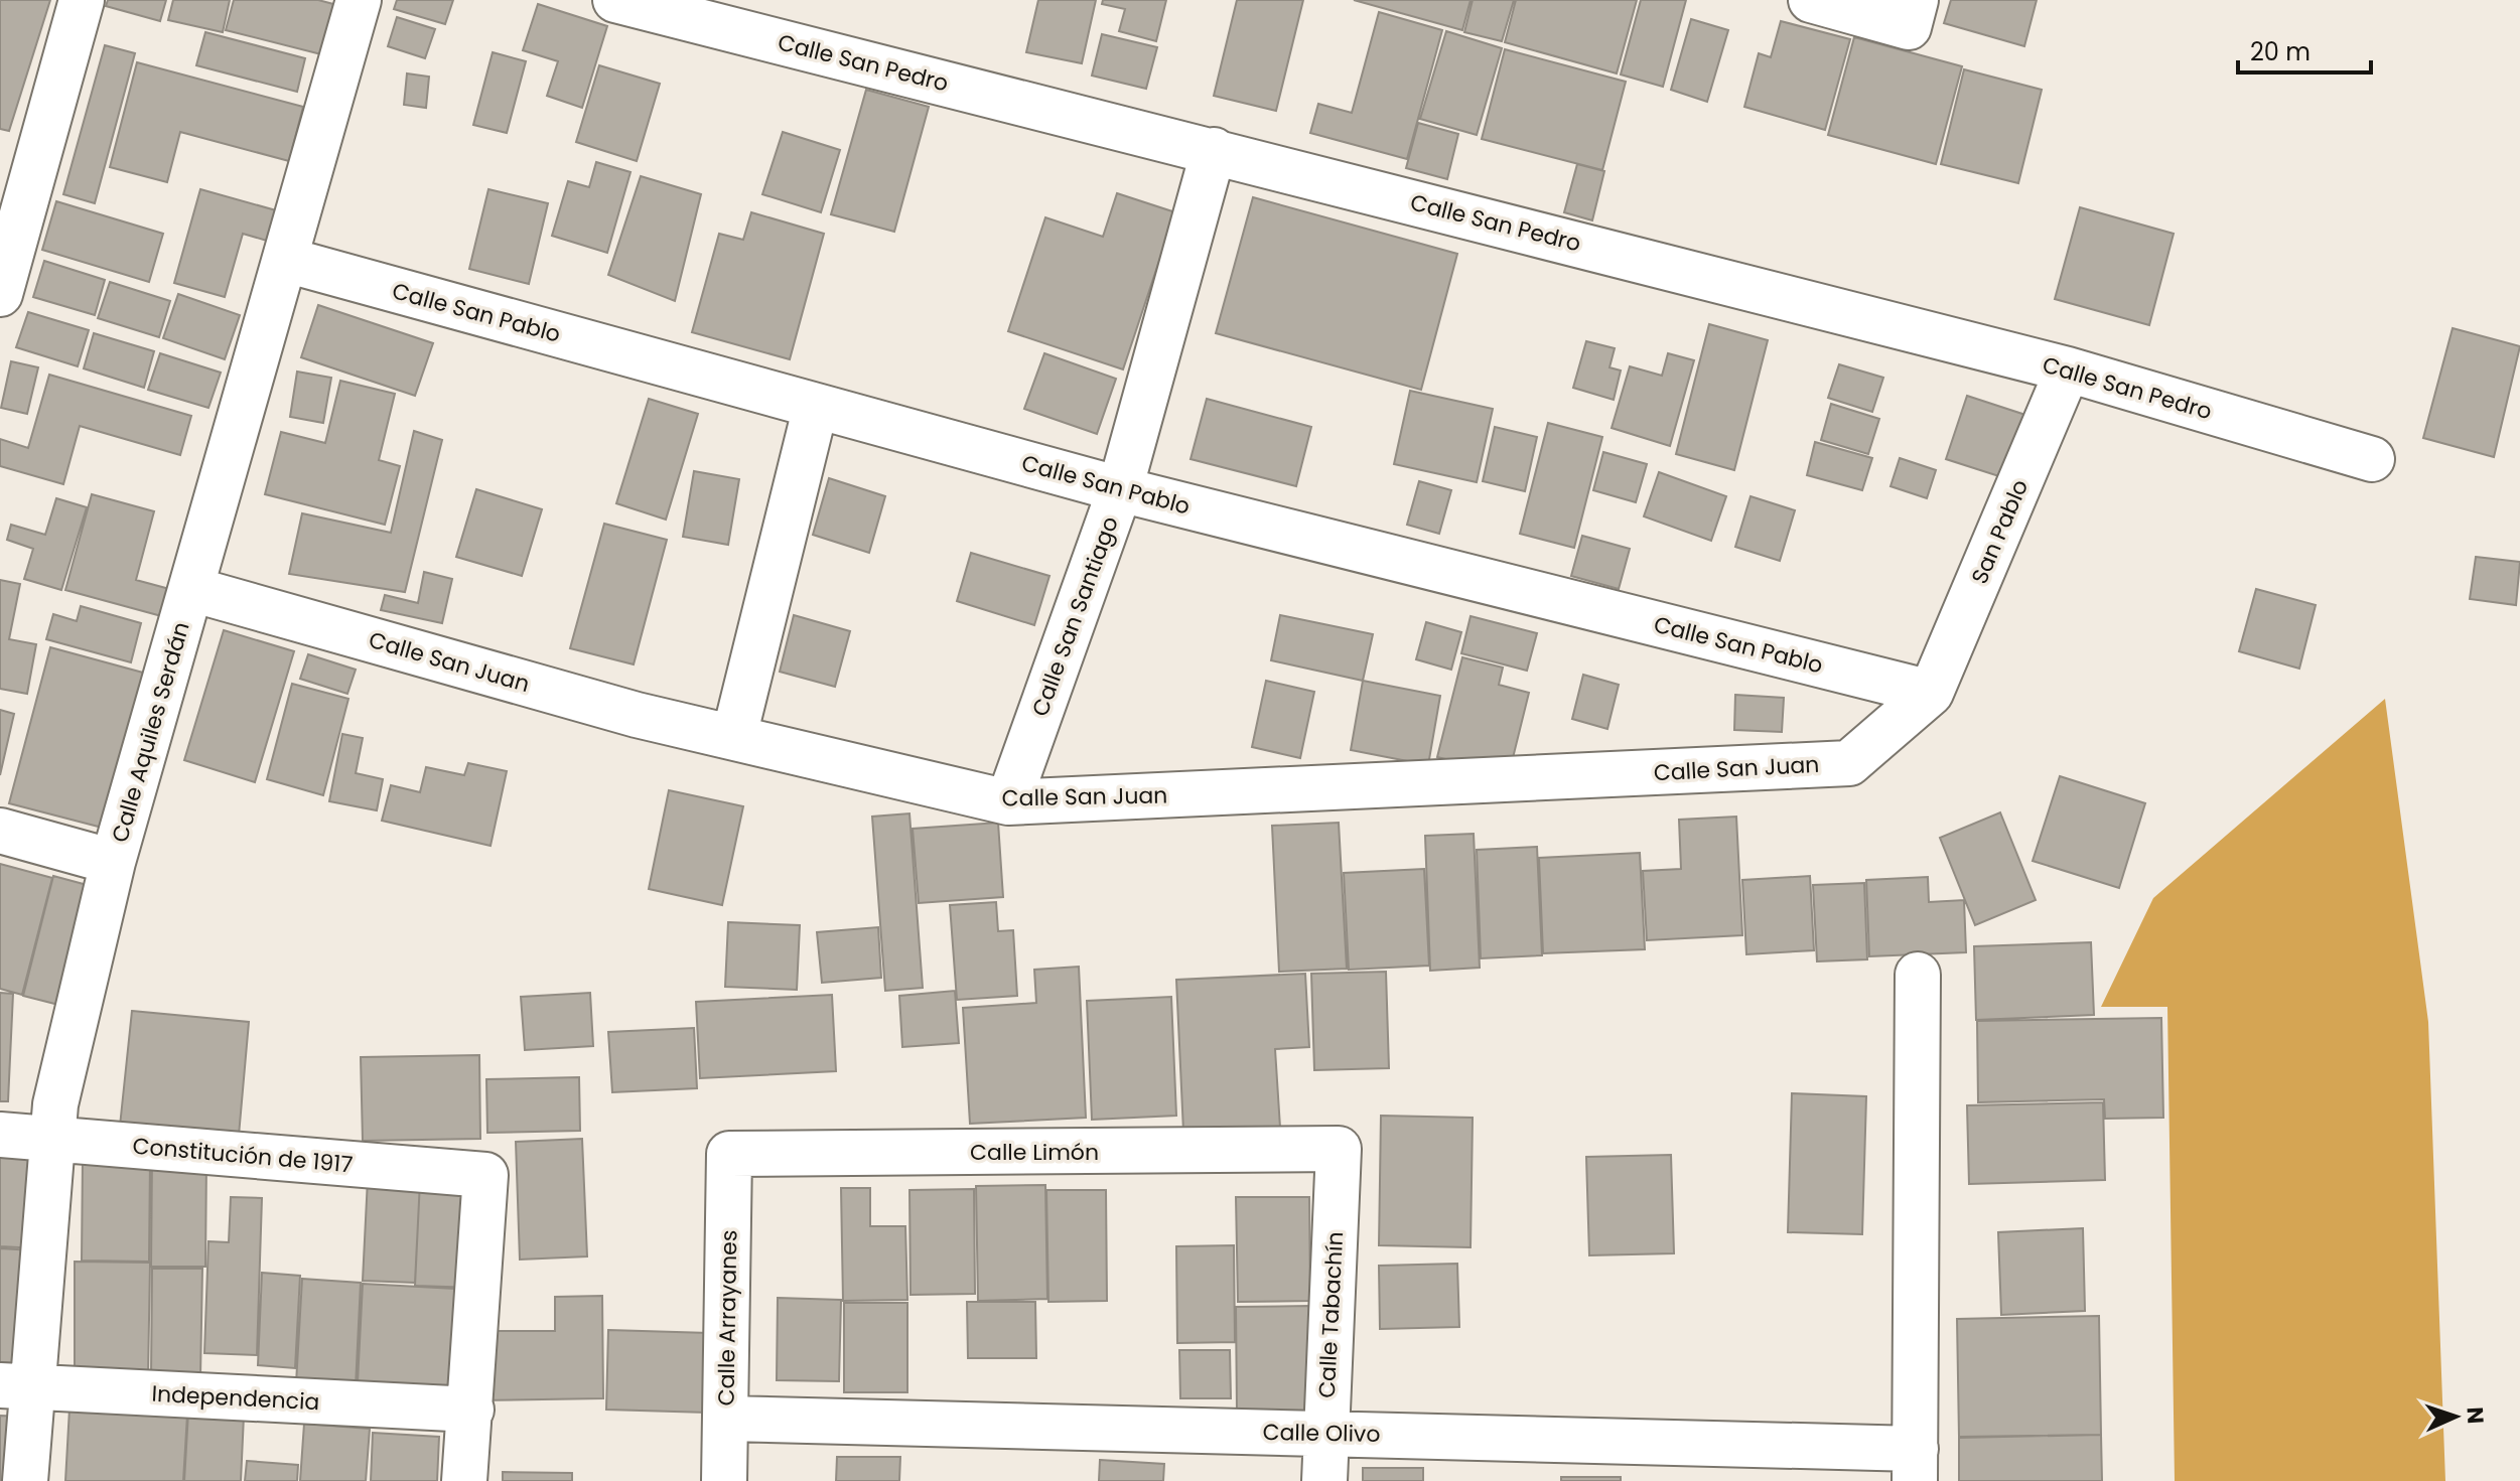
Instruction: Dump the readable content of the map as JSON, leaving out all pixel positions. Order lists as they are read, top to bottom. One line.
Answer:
{"streets":{"street":["Calle San Pedro","Calle San Pablo","San Pablo","Calle San Santiago","Calle San Juan","Calle Aquiles Serdán","Calle Limón","Constitución de 1917","Calle Tabachín","Calle Arrayanes","Independencia","Calle Olivo"]},"crossings":[["Calle San Pedro","San Pablo"],["Calle San Pedro","Calle San Santiago"],["Calle San Pablo","San Pablo"],["Calle San Pablo","Calle San Santiago"],["Calle San Pablo","Calle San Juan"],["Calle San Pablo","Calle Aquiles Serdán"],["San Pablo","Calle San Juan"],["Calle San Santiago","Calle San Juan"],["Calle San Juan","Calle Aquiles Serdán"],["Calle Aquiles Serdán","Constitución de 1917"],["Calle Aquiles Serdán","Independencia"],["Calle Limón","Calle Tabachín"],["Calle Limón","Calle Arrayanes"],["Constitución de 1917","Independencia"],["Calle Tabachín","Calle Olivo"],["Calle Arrayanes","Calle Olivo"]],"scale_bar":"20 m","north":"right"}
